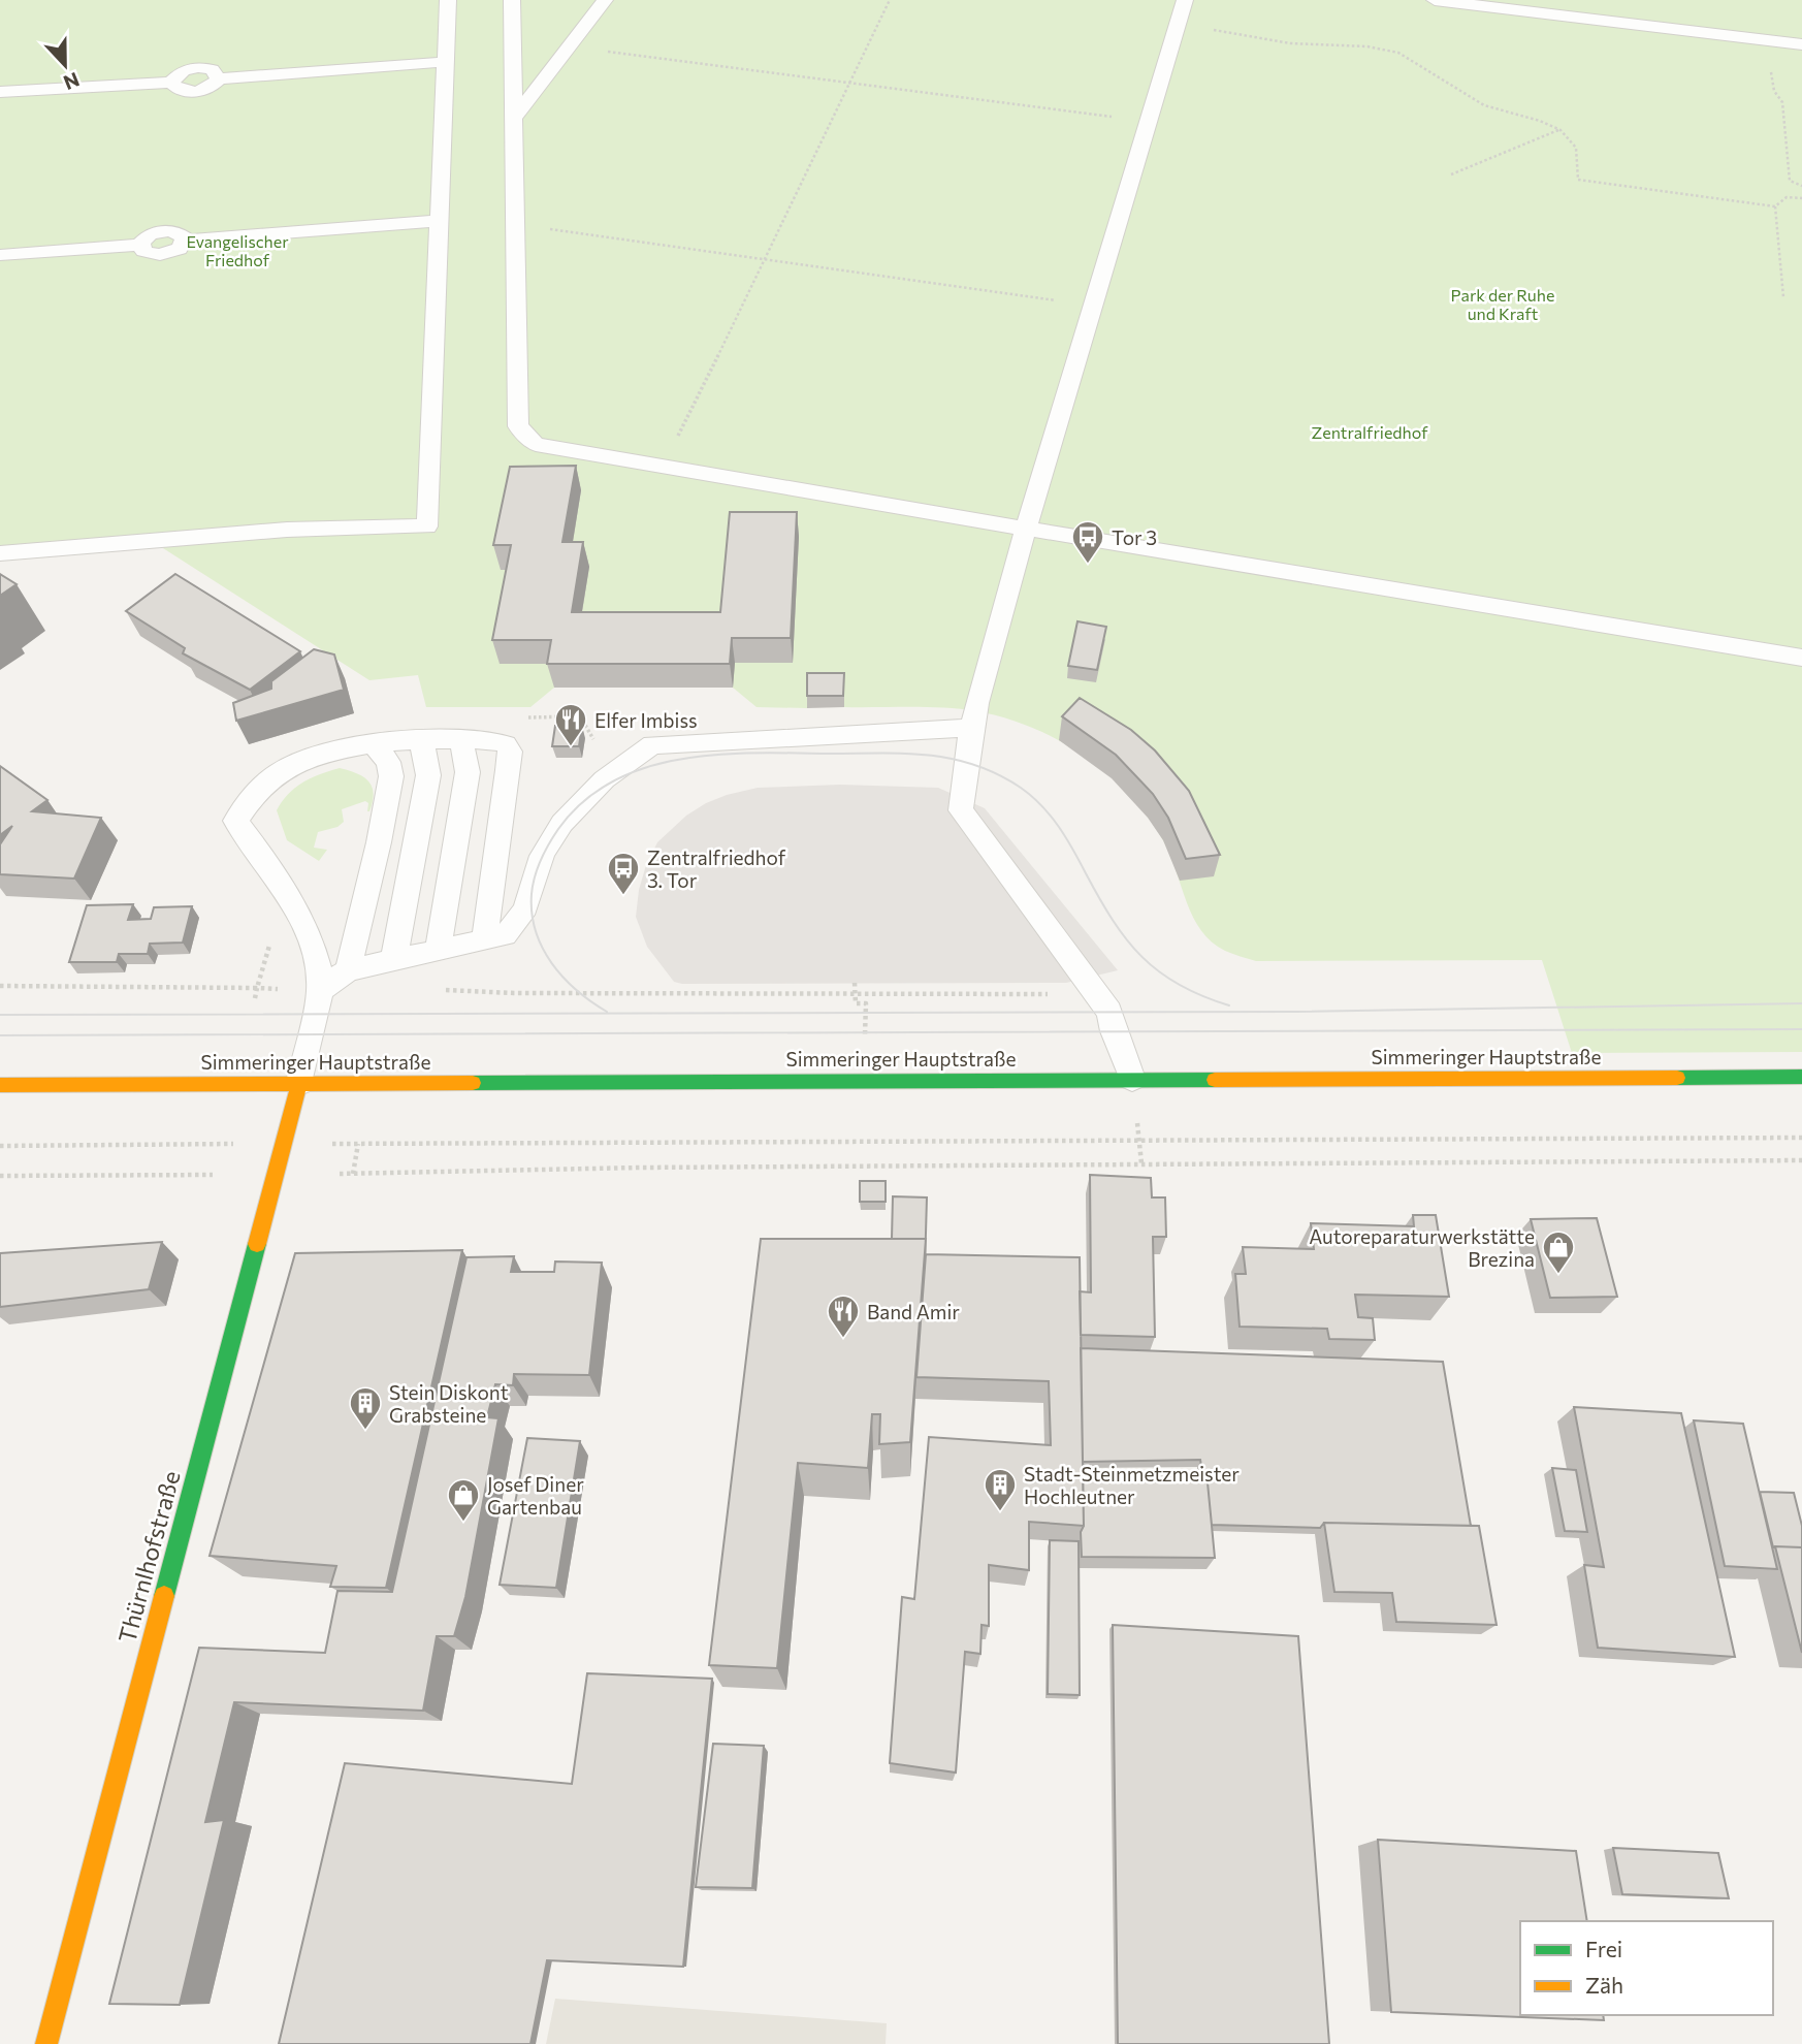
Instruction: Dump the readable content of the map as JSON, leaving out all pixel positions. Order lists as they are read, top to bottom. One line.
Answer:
{"streets":{"main road":["Simmeringer Hauptstraße","Thürnlhofstraße"]},"crossings":[["Simmeringer Hauptstraße","Thürnlhofstraße"]],"parks":["Evangelischer Friedhof","Park der Ruhe und Kraft","Zentralfriedhof"],"places":{"bus stop":["Tor 3","Zentralfriedhof 3. Tor"],"restaurant":["Elfer Imbiss","Band Amir"],"shop":["Autoreparaturwerkstätte Brezina","Josef Diner Gartenbau"],"building":["Stein Diskont Grabsteine","Stadt-Steinmetzmeister Hochleutner"]},"legend":["Frei","Zäh"],"north":"bottom"}
